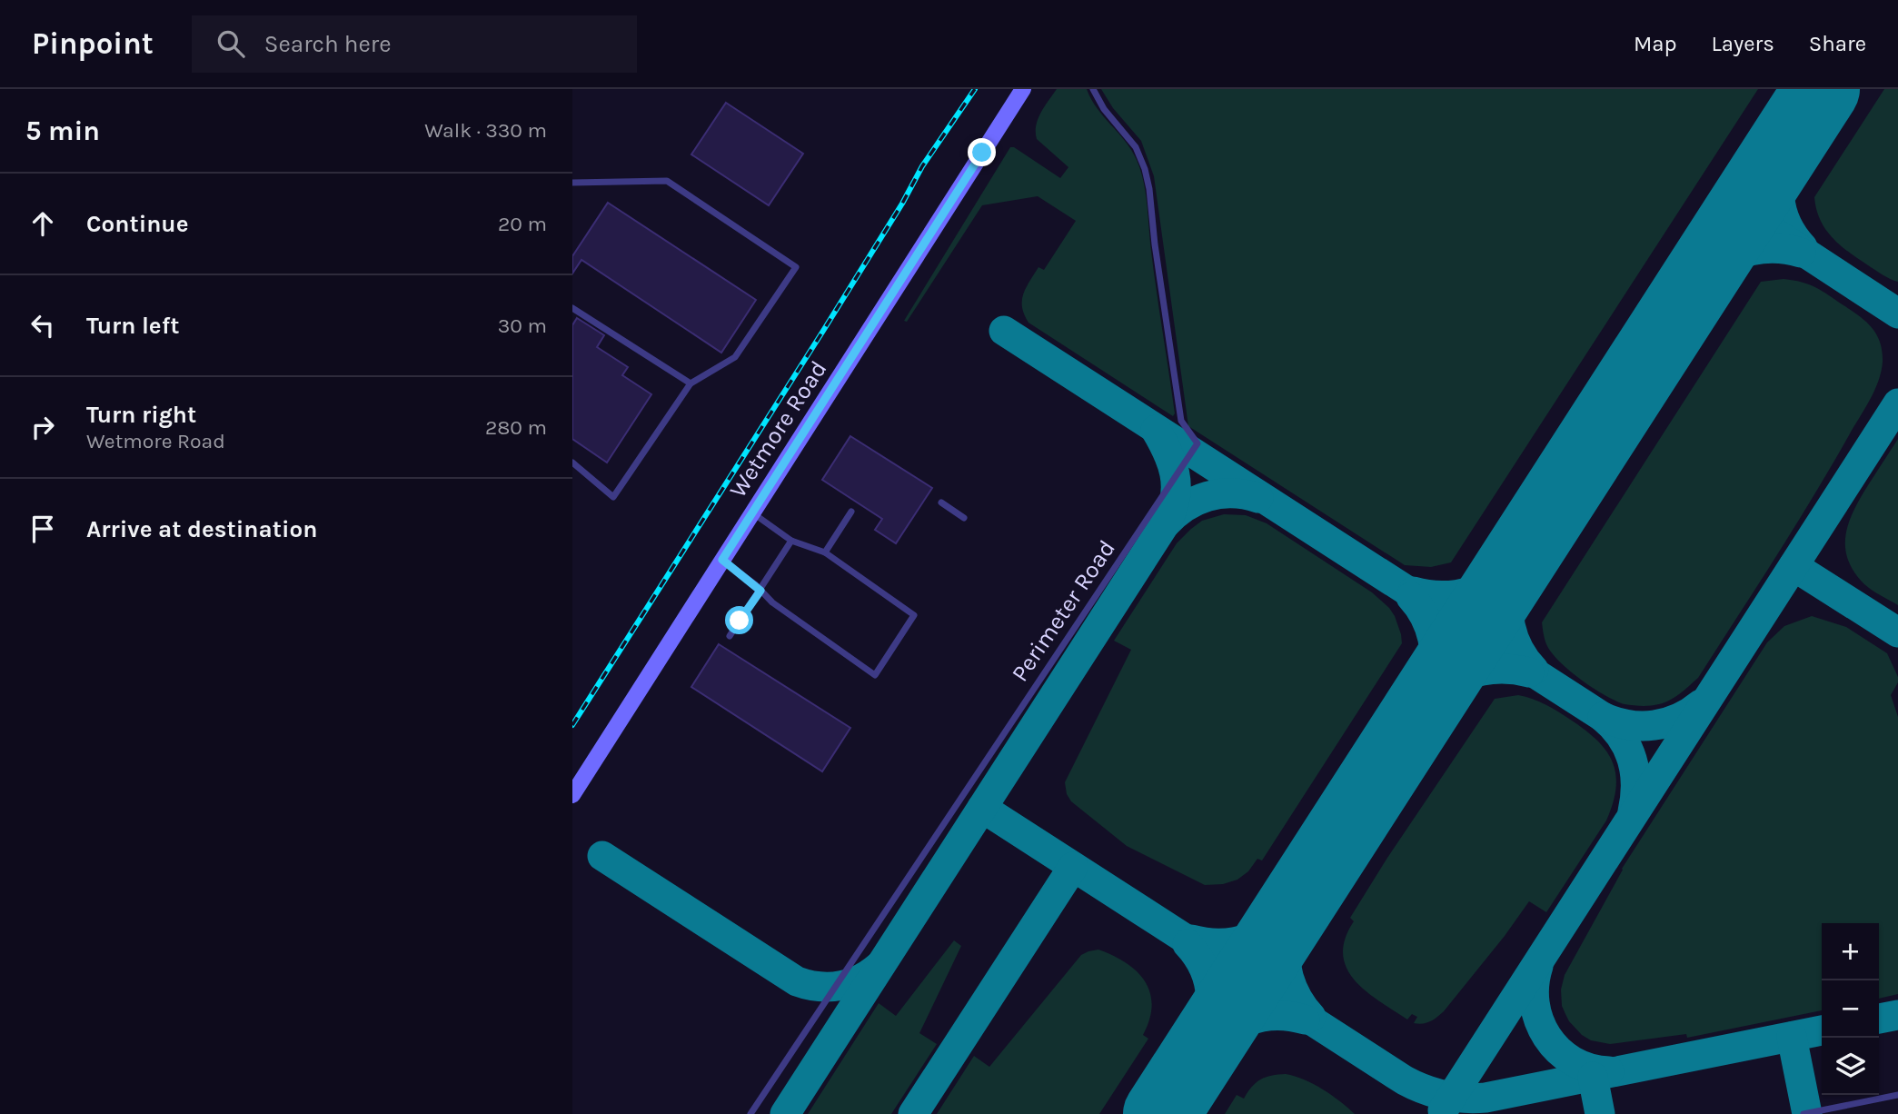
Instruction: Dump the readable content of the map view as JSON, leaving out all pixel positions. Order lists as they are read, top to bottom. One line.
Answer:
{"streets":{"main road":["Wetmore Road"],"lane":["Perimeter Road"]},"page":{"header":"Pinpoint","search":"Search here","nav":["Map","Layers","Share"],"heading":["5 min","Walk · 330 m"],"list":[["Continue","20 m"],["Turn left","30 m"],["Turn right","Wetmore Road","280 m"],"Arrive at destination"],"map_buttons":["+","−"]}}
